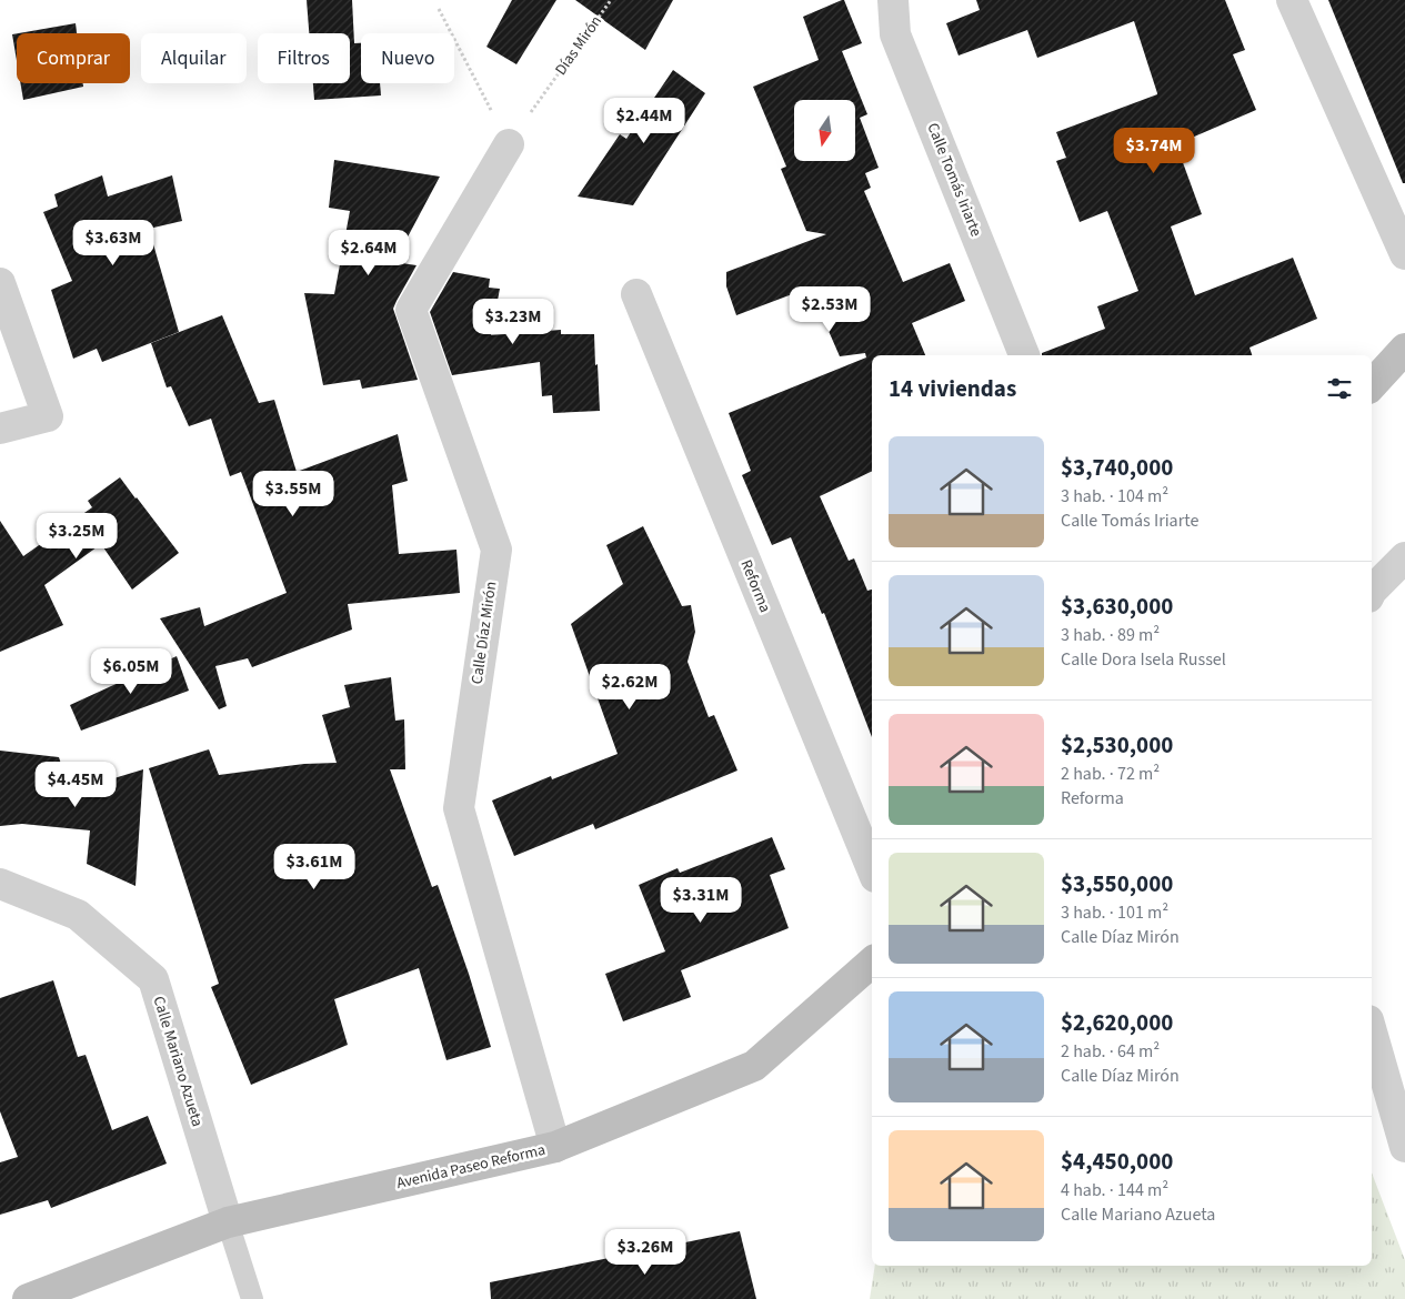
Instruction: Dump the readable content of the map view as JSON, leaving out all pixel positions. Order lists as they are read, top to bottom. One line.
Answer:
{"streets":{"main road":["Avenida Paseo Reforma"],"street":["Calle Tomás Iriarte","Reforma","Calle Díaz Mirón","Calle Mariano Azueta"],"path":["Días Mirón"]},"crossings":[["Días Mirón","Calle Díaz Mirón"],["Calle Díaz Mirón","Avenida Paseo Reforma"],["Calle Mariano Azueta","Avenida Paseo Reforma"]],"north":"bottom","page":{"chip":["Comprar","Alquilar","Filtros","Nuevo"],"price":["$2.44M","$3.74M","$3.63M","$2.64M","$2.53M","$3.23M","$3.55M","$3.25M","$6.05M","$2.62M","$4.45M","$3.61M","$3.31M","$3.26M"],"heading":"14 viviendas","list":[{"name":"$3,740,000","note":"3 hab. · 104 m² · Calle Tomás Iriarte"},{"name":"$3,630,000","note":"3 hab. · 89 m² · Calle Dora Isela Russel"},{"name":"$2,530,000","note":"2 hab. · 72 m² · Reforma"},{"name":"$3,550,000","note":"3 hab. · 101 m² · Calle Díaz Mirón"},{"name":"$2,620,000","note":"2 hab. · 64 m² · Calle Díaz Mirón"},{"name":"$4,450,000","note":"4 hab. · 144 m² · Calle Mariano Azueta"}]}}
